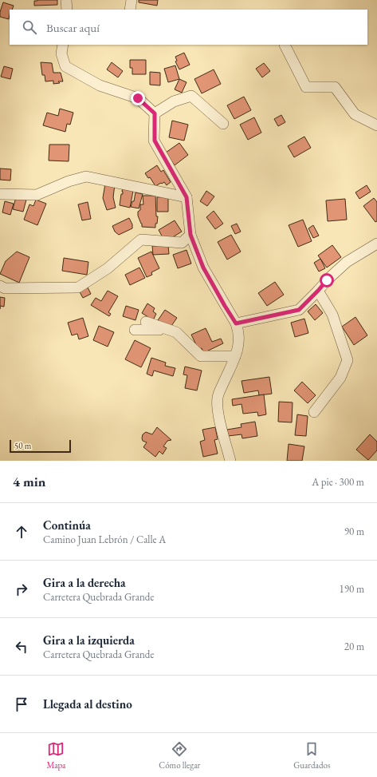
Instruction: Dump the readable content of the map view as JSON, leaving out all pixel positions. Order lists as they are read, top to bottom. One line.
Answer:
{"scale_bar":"50 m","page":{"search":"Buscar aquí","scale":"50 m","heading":["4 min","A pie · 300 m"],"list":[["Continúa","Camino Juan Lebrón / Calle A","90 m"],["Gira a la derecha","Carretera Quebrada Grande","190 m"],["Gira a la izquierda","Carretera Quebrada Grande","20 m"],"Llegada al destino"],"nav":["Mapa","Cómo llegar","Guardados"]}}
